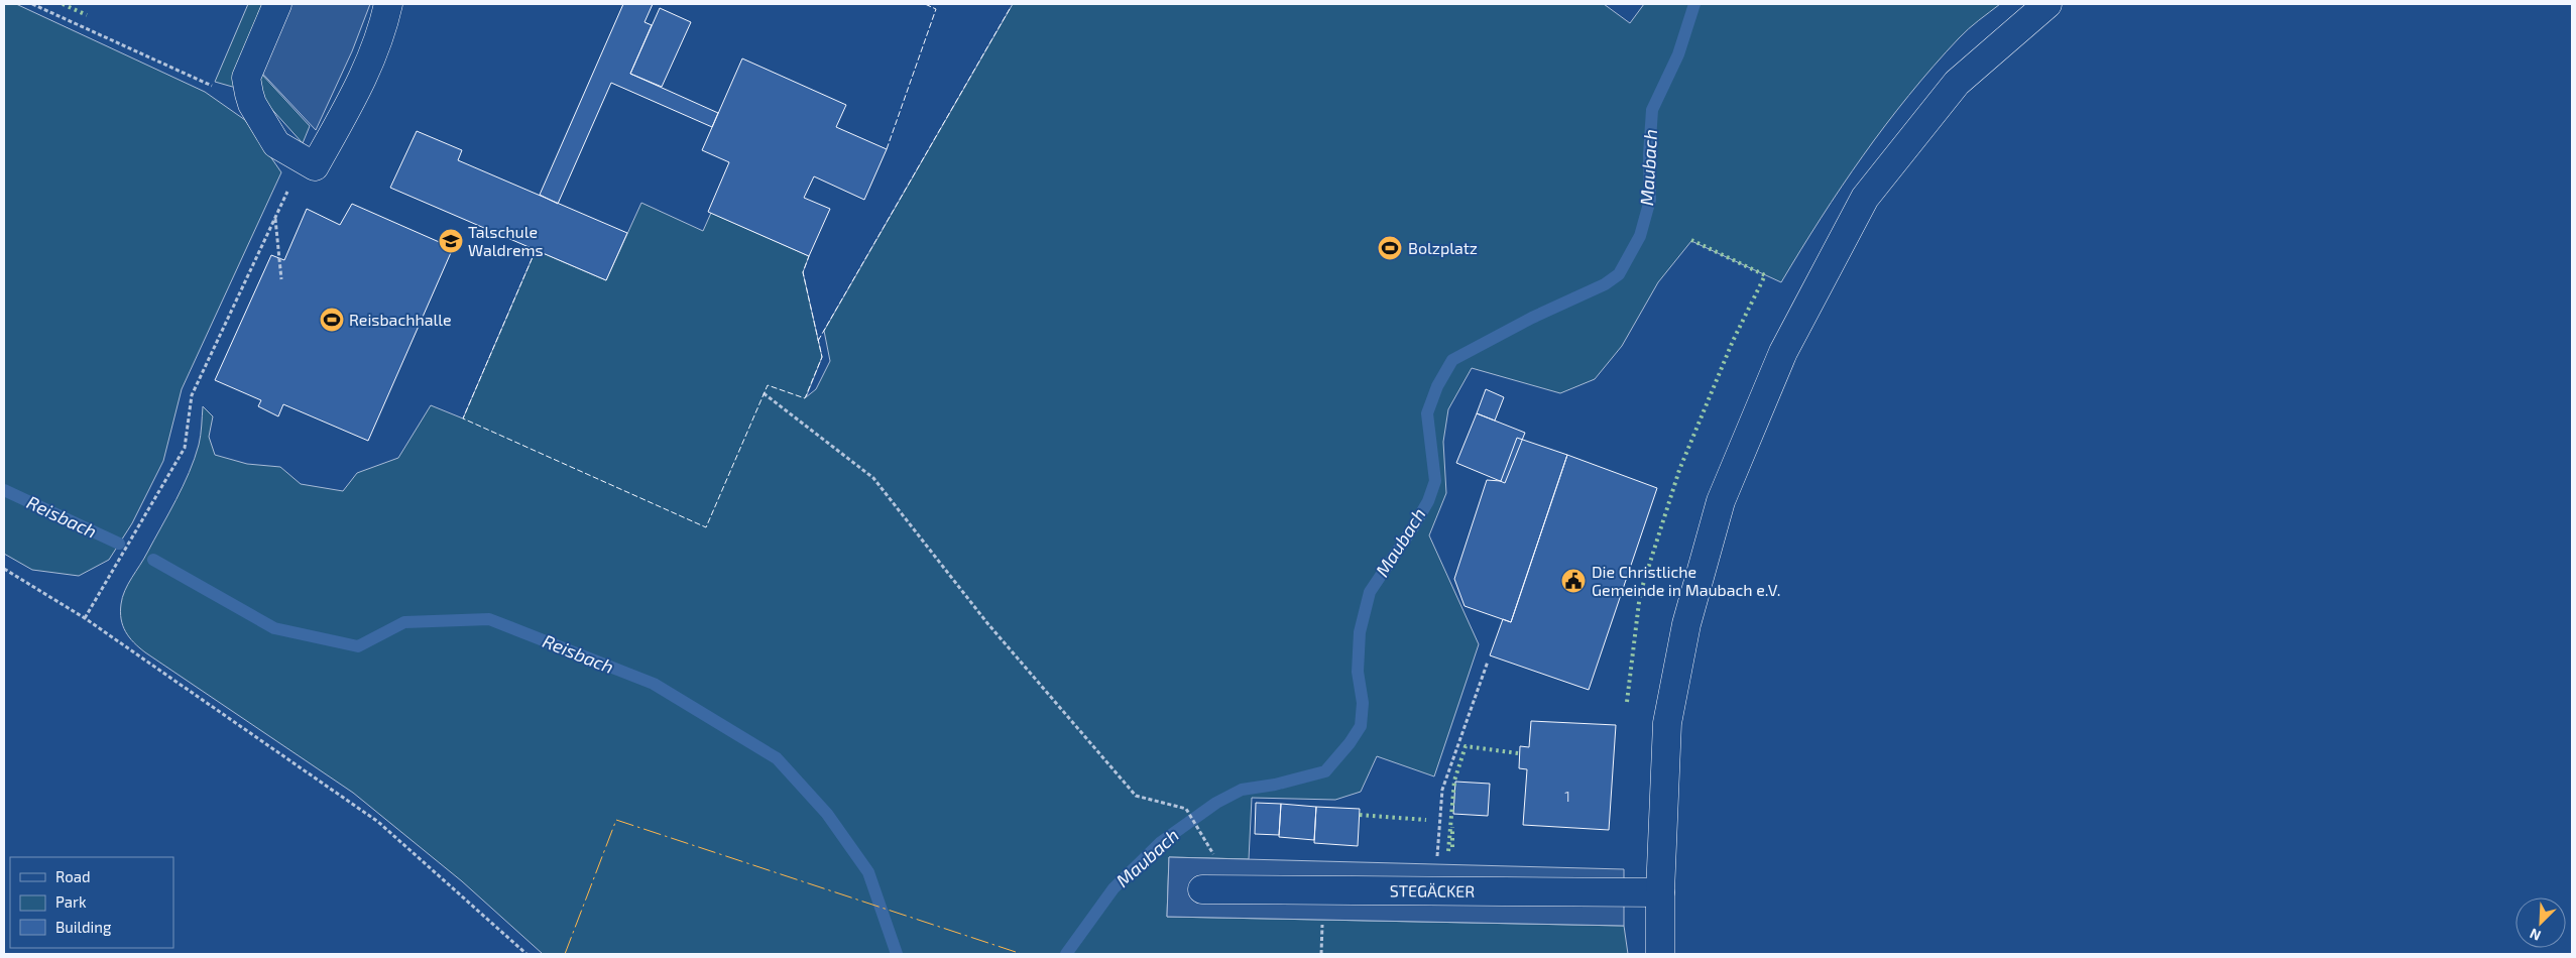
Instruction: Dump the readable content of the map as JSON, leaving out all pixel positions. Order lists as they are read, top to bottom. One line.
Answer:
{"streets":{"main road":["STEGÄCKER"]},"water":["Maubach","Reisbach"],"places":{"school or university":["Talschule Waldrems"],"sports":["Bolzplatz","Reisbachhalle"],"public building":["Die Christliche Gemeinde in Maubach e.V."]},"house_numbers":["1"],"legend":["Road","Park","Building"],"north":"bottom left"}
